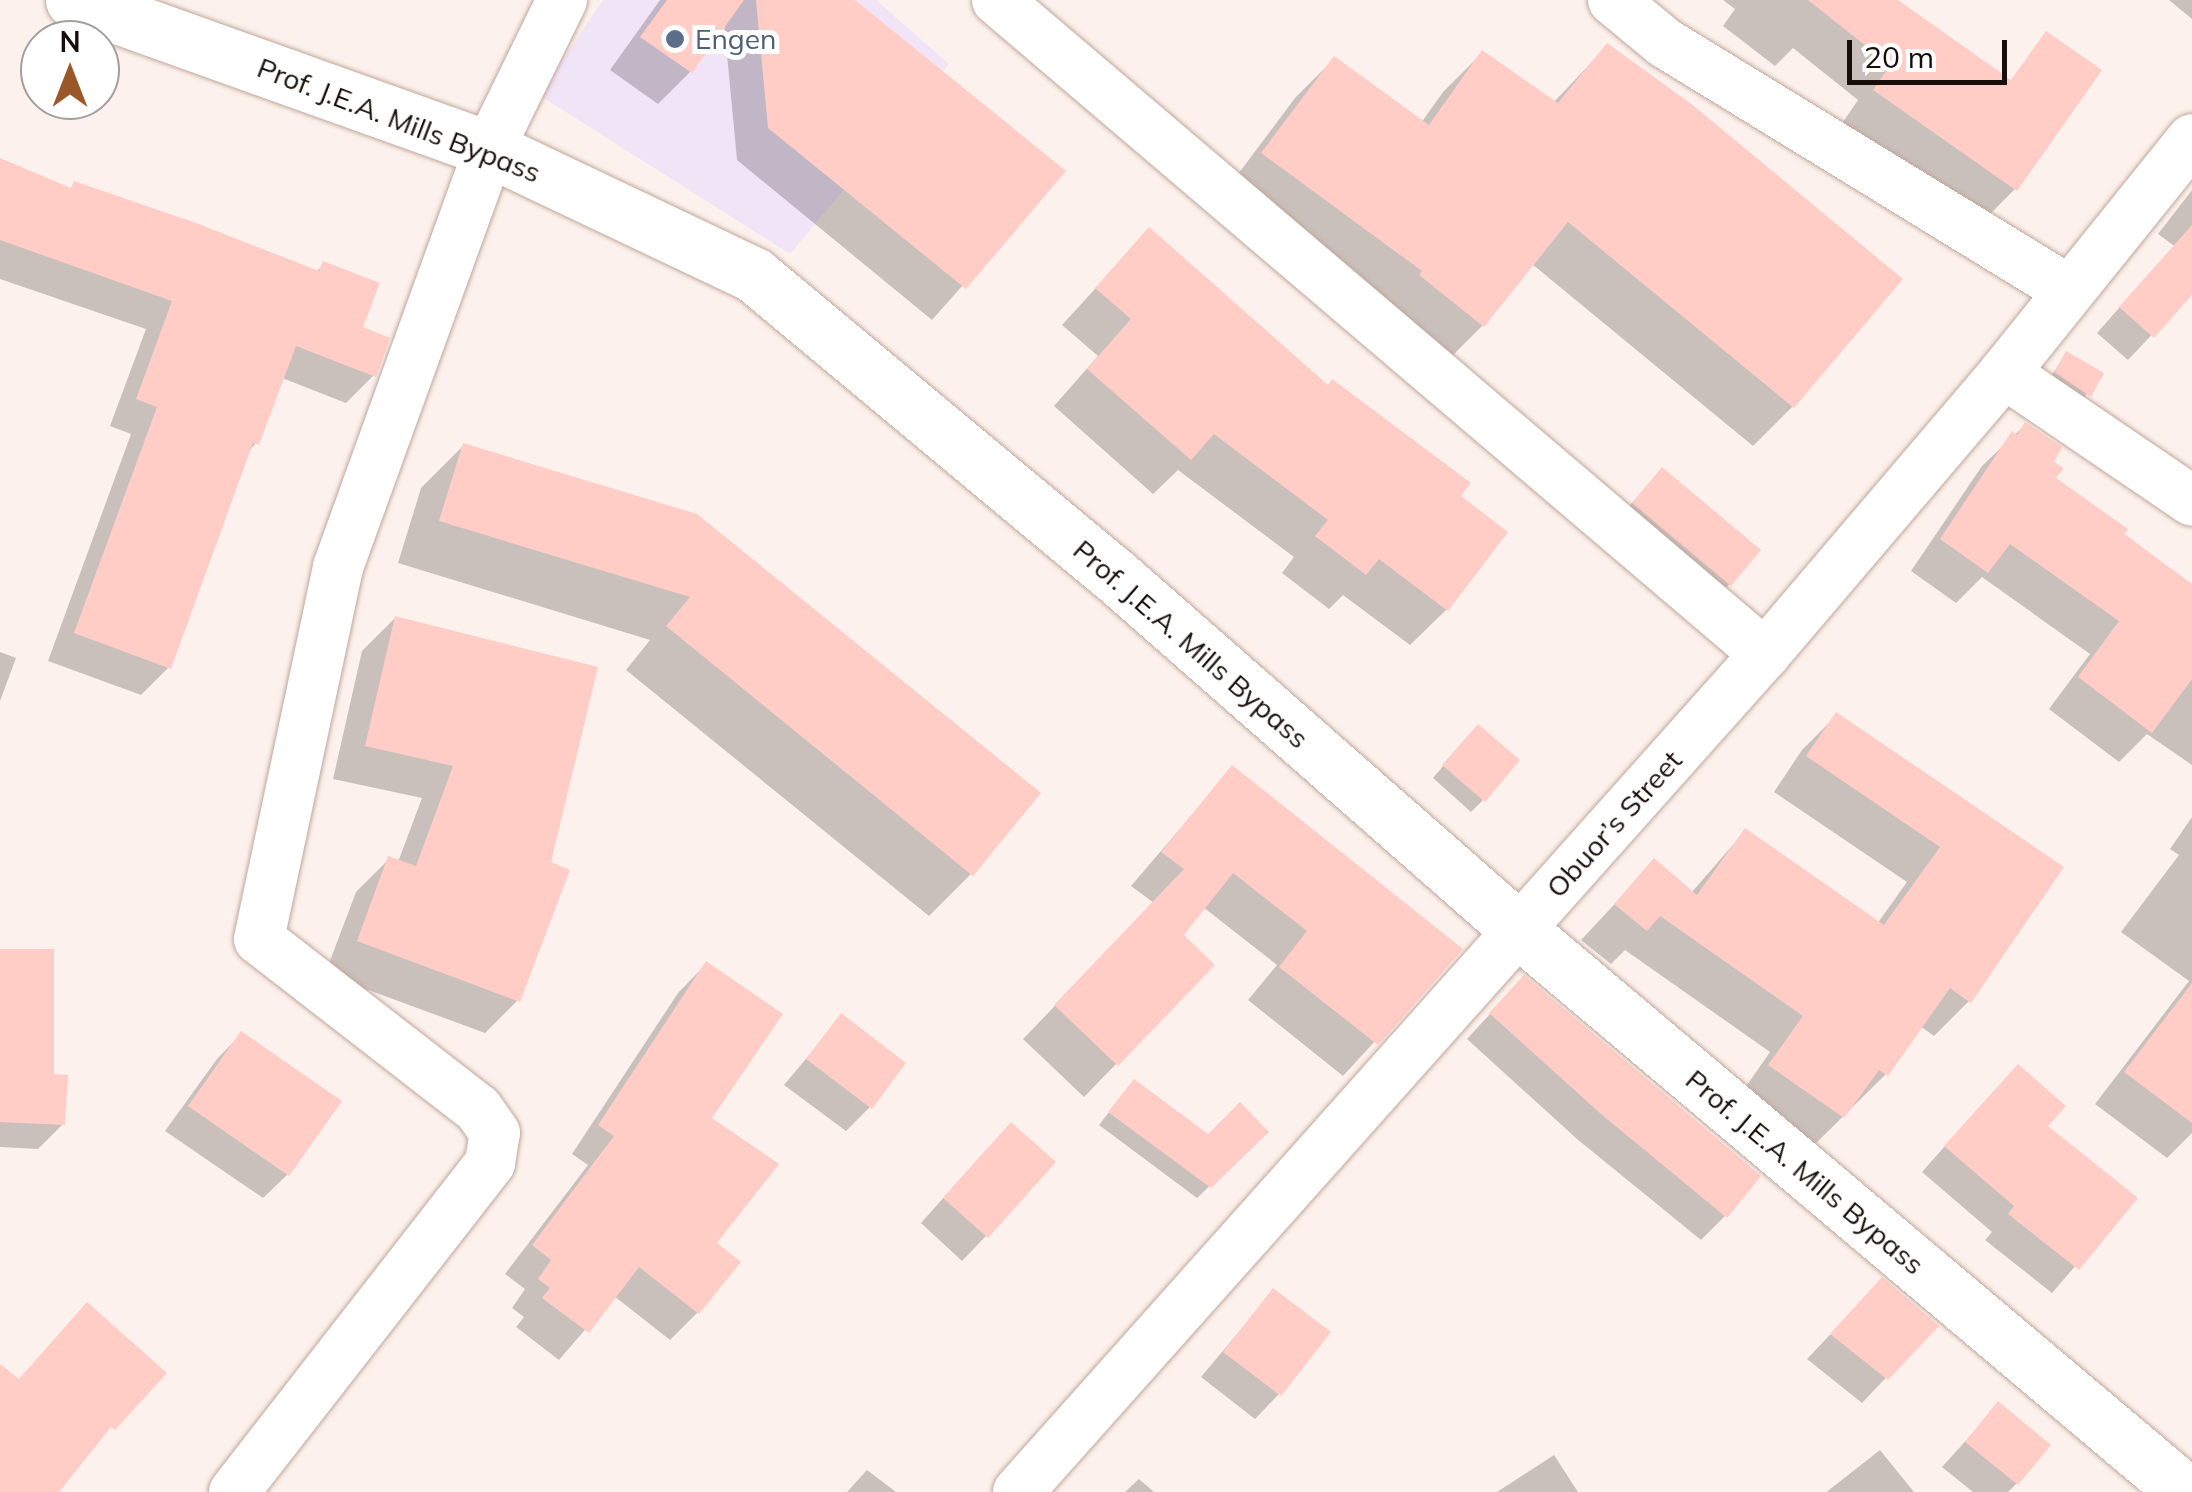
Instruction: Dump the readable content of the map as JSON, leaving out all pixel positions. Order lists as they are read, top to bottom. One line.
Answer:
{"streets":{"street":["Prof. J.E.A. Mills Bypass","Obuor’s Street"]},"crossings":[["Prof. J.E.A. Mills Bypass","Obuor’s Street"]],"places":["Engen"],"scale_bar":"20 m","north":"top"}
